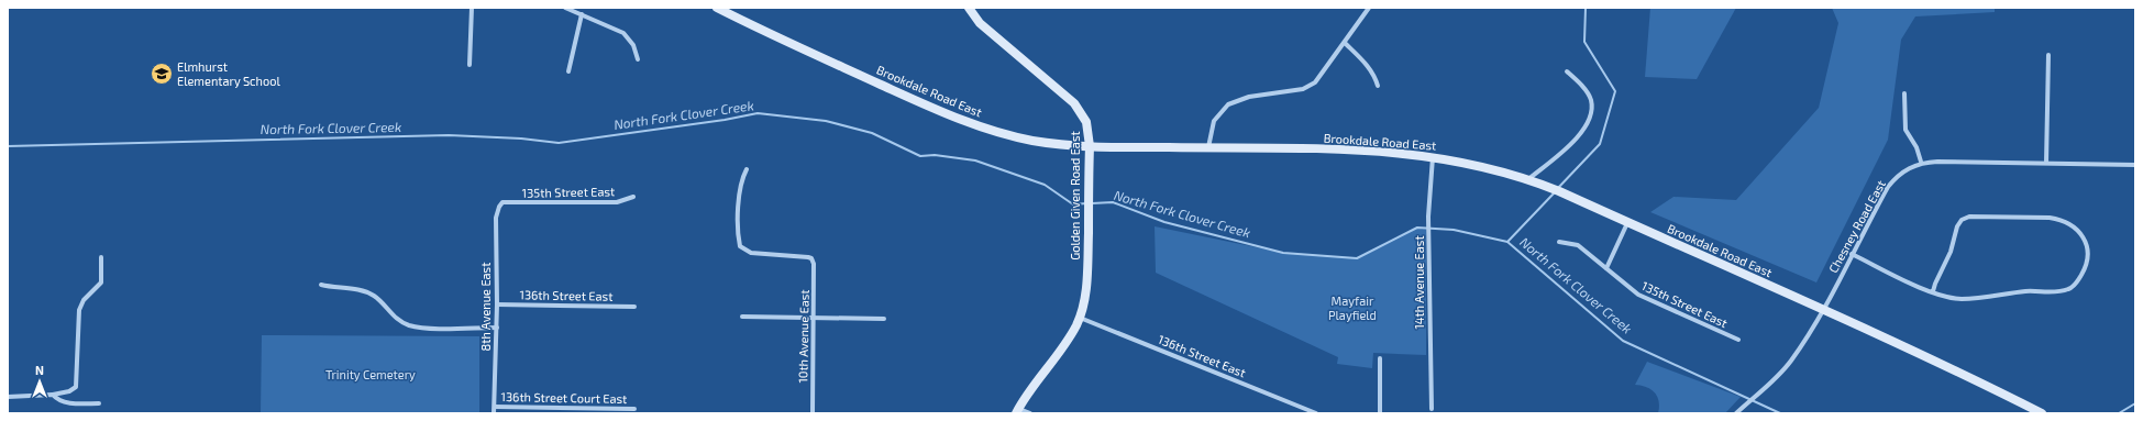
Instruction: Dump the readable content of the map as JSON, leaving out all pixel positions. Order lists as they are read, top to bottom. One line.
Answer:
{"streets":{"main road":["Brookdale Road East","Golden Given Road East"],"street":["135th Street East","Chesney Road East","14th Avenue East","136th Street East","8th Avenue East","10th Avenue East","136th Street Court East"]},"crossings":[["Brookdale Road East","Golden Given Road East"],["Brookdale Road East","Chesney Road East"],["Brookdale Road East","14th Avenue East"],["135th Street East","8th Avenue East"],["Golden Given Road East","136th Street East"],["136th Street East","8th Avenue East"],["8th Avenue East","136th Street Court East"]],"water":["North Fork Clover Creek"],"parks":["Mayfair Playfield","Trinity Cemetery"],"places":{"school or university":["Elmhurst Elementary School"]},"north":"top"}
